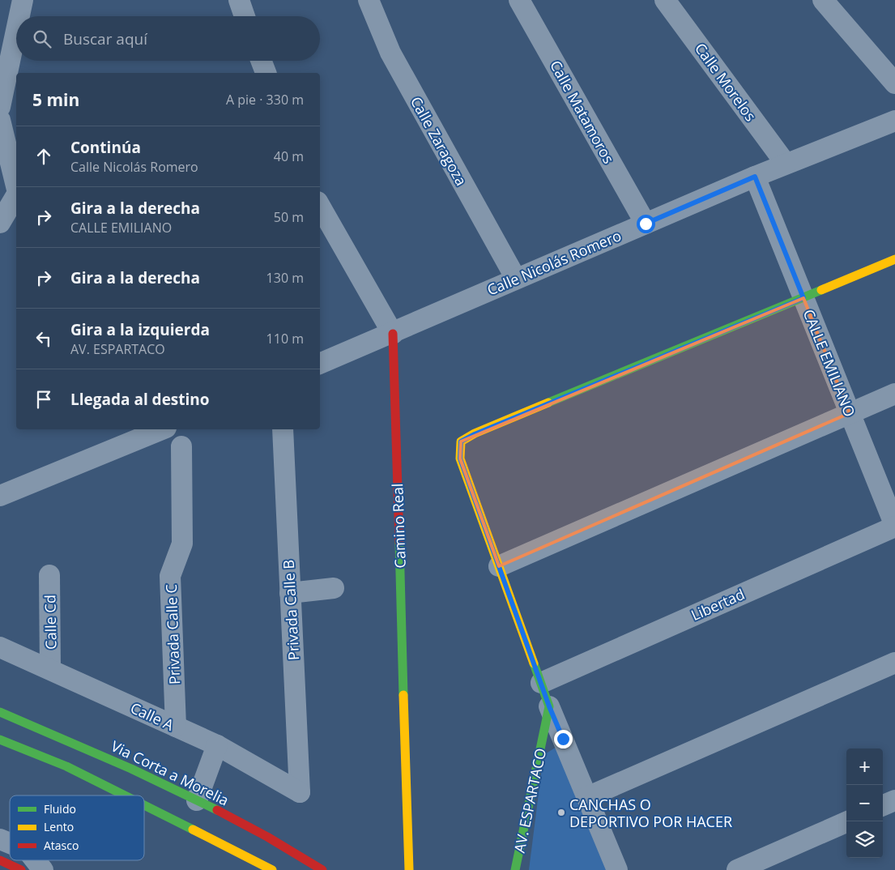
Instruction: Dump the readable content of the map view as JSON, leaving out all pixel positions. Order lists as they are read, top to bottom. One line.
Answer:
{"streets":{"street":["Calle Morelos","Calle Matamoros","Calle Zaragoza","Calle Nicolás Romero","CALLE EMILIANO","Camino Real","Libertad","Privada Calle B","Calle Cd","Privada Calle C","Calle A","Via Corta a Morelia","AV. ESPARTACO"]},"crossings":[["Calle Morelos","Calle Nicolás Romero"],["Calle Matamoros","Calle Nicolás Romero"],["Calle Zaragoza","Calle Nicolás Romero"],["Calle Nicolás Romero","CALLE EMILIANO"],["Calle Nicolás Romero","Camino Real"],["CALLE EMILIANO","Libertad"],["CALLE EMILIANO","AV. ESPARTACO"],["Libertad","AV. ESPARTACO"],["Privada Calle B","Calle A"],["Calle Cd","Calle A"],["Privada Calle C","Calle A"]],"places":["CANCHAS O DEPORTIVO POR HACER"],"legend":["Fluido","Lento","Atasco"],"page":{"search":"Buscar aquí","heading":["5 min","A pie · 330 m"],"list":[["Continúa","Calle Nicolás Romero","40 m"],["Gira a la derecha","CALLE EMILIANO","50 m"],["Gira a la derecha","130 m"],["Gira a la izquierda","AV. ESPARTACO","110 m"],"Llegada al destino"],"map_buttons":["+","−"]}}
